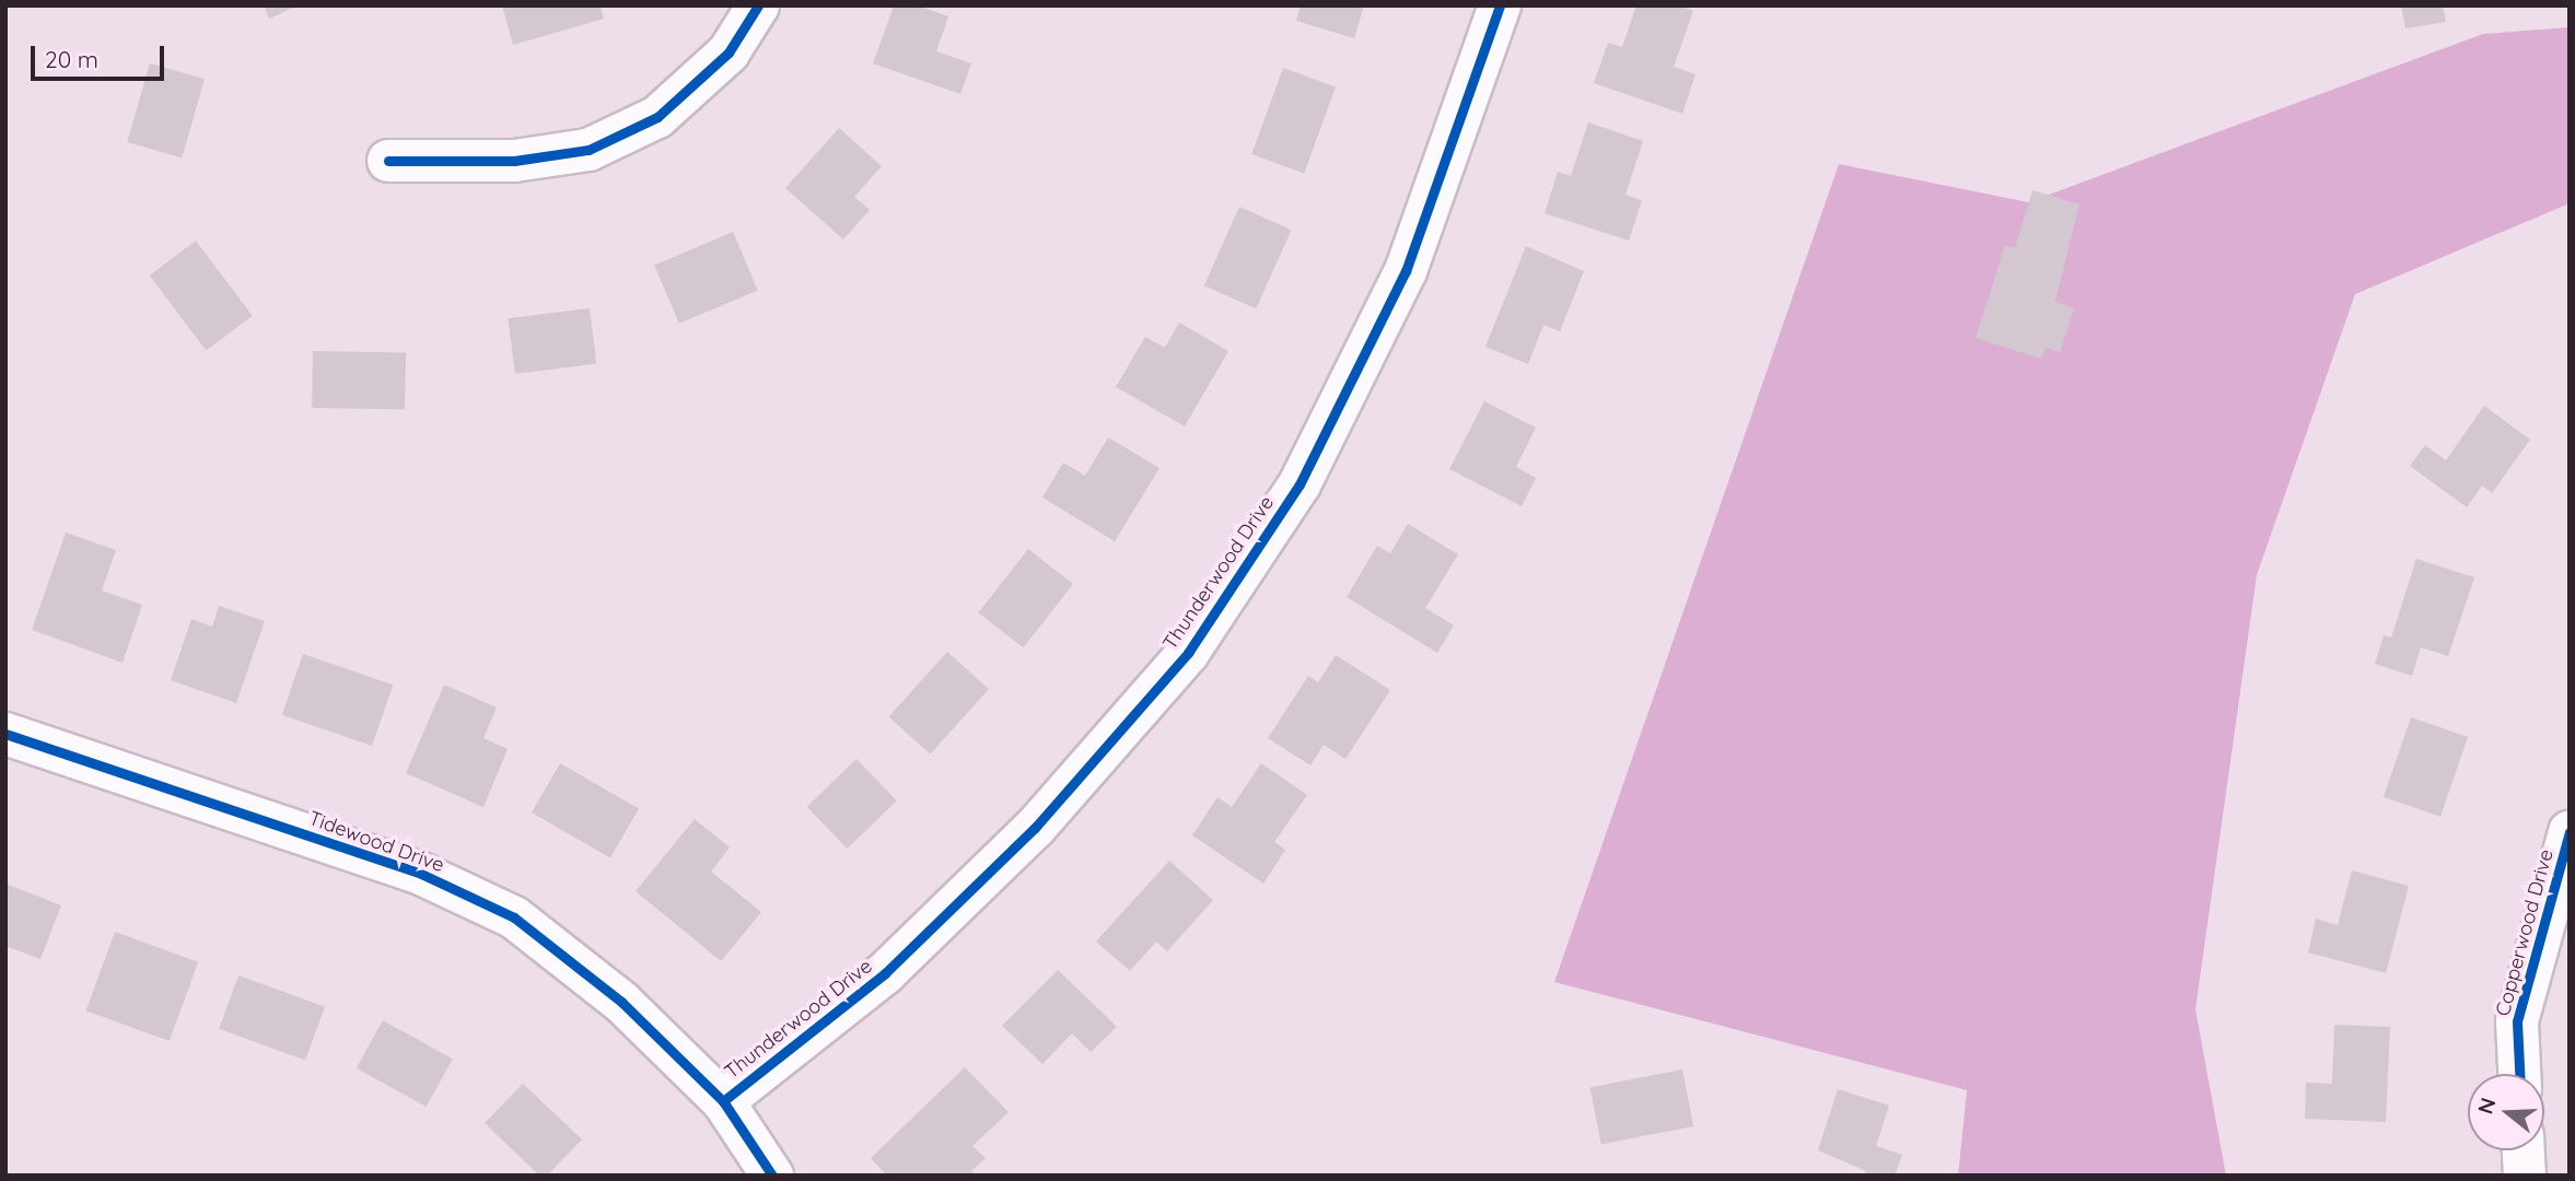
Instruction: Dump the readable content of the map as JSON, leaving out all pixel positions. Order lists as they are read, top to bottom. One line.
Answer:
{"streets":{"street":["Thunderwood Drive","Tidewood Drive","Copperwood Drive"]},"crossings":[["Thunderwood Drive","Tidewood Drive"]],"scale_bar":"20 m","north":"left"}
